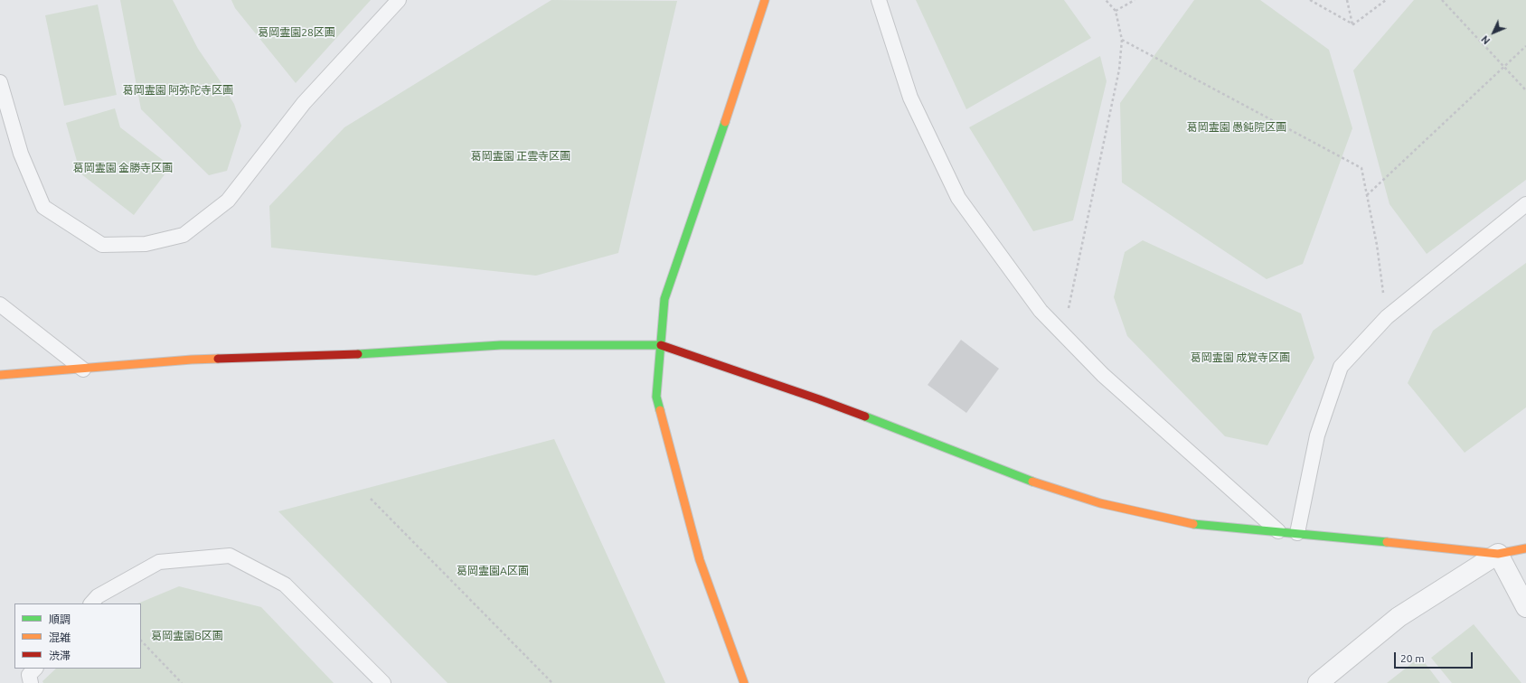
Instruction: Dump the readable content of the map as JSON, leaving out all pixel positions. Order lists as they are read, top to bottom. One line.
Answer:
{"parks":["葛岡霊園28区画","葛岡霊園 阿弥陀寺区画","葛岡霊園 愚鈍院区画","葛岡霊園 正雲寺区画","葛岡霊園 金勝寺区画","葛岡霊園 成覚寺区画","葛岡霊園A区画","葛岡霊園B区画"],"legend":["順調","混雑","渋滞"],"scale_bar":"20 m","north":"bottom left"}
